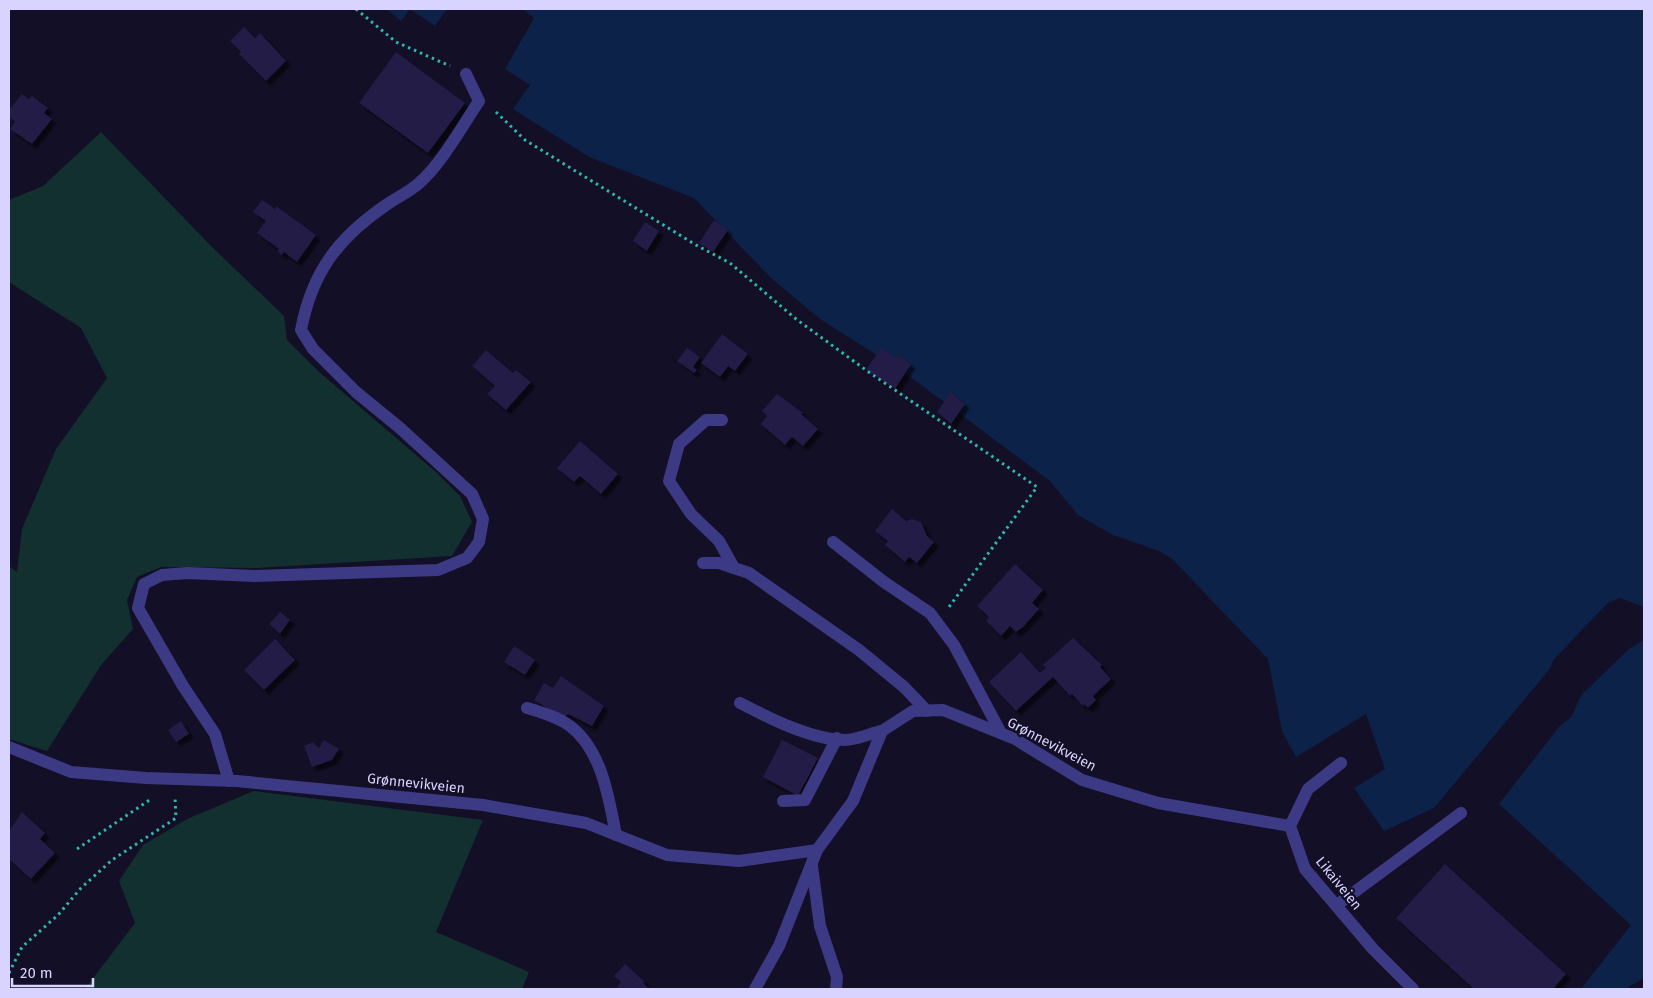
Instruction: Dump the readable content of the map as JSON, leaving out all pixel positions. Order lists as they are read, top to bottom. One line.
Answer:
{"streets":{"street":["Grønnevikveien","Likaiveien"]},"crossings":[["Grønnevikveien","Likaiveien"]],"scale_bar":"20 m"}
